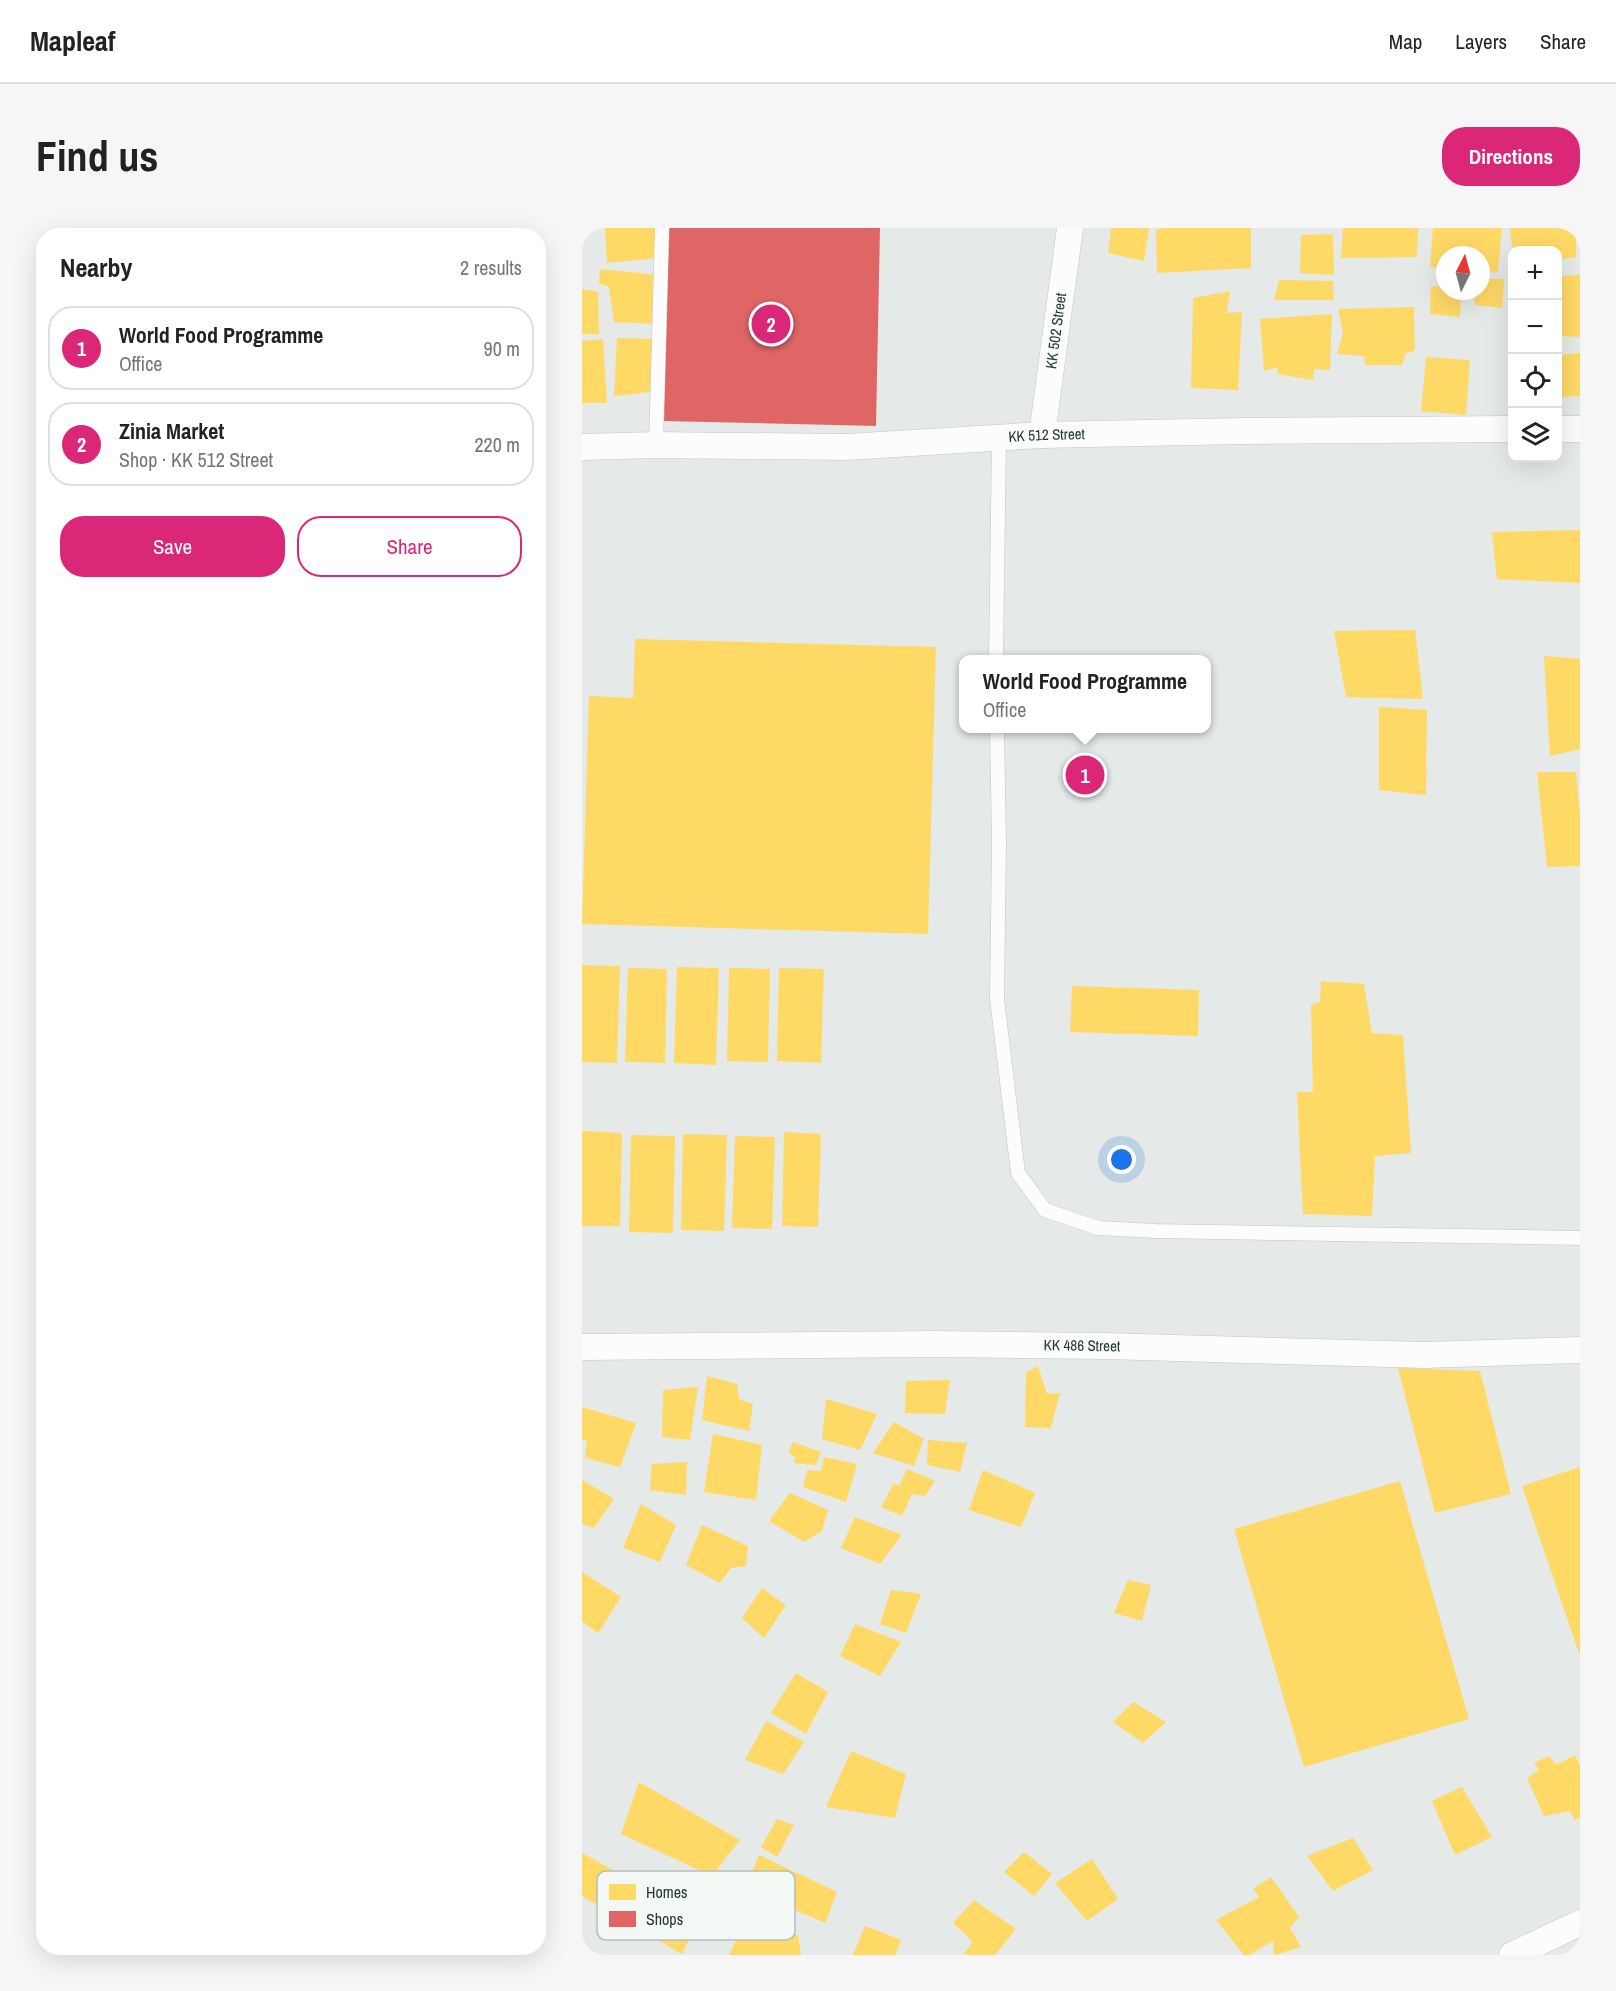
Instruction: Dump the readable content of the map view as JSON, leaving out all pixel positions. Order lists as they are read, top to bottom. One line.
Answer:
{"streets":{"street":["KK 502 Street","KK 512 Street","KK 486 Street"]},"crossings":[["KK 502 Street","KK 512 Street"]],"legend":["Homes","Shops"],"north":"top","page":{"header":"Mapleaf","nav":["Map","Layers","Share"],"buttons":["Directions",["Save","Share"]],"title":"Find us","heading":["Nearby","2 results"],"map_buttons":["+","−"],"pins":["2","1"],"list":[{"mark":"1","name":"World Food Programme","note":"Office","value":"90 m"},{"mark":"2","name":"Zinia Market","note":"Shop · KK 512 Street","value":"220 m"}],"popup":["World Food Programme","Office"]}}
